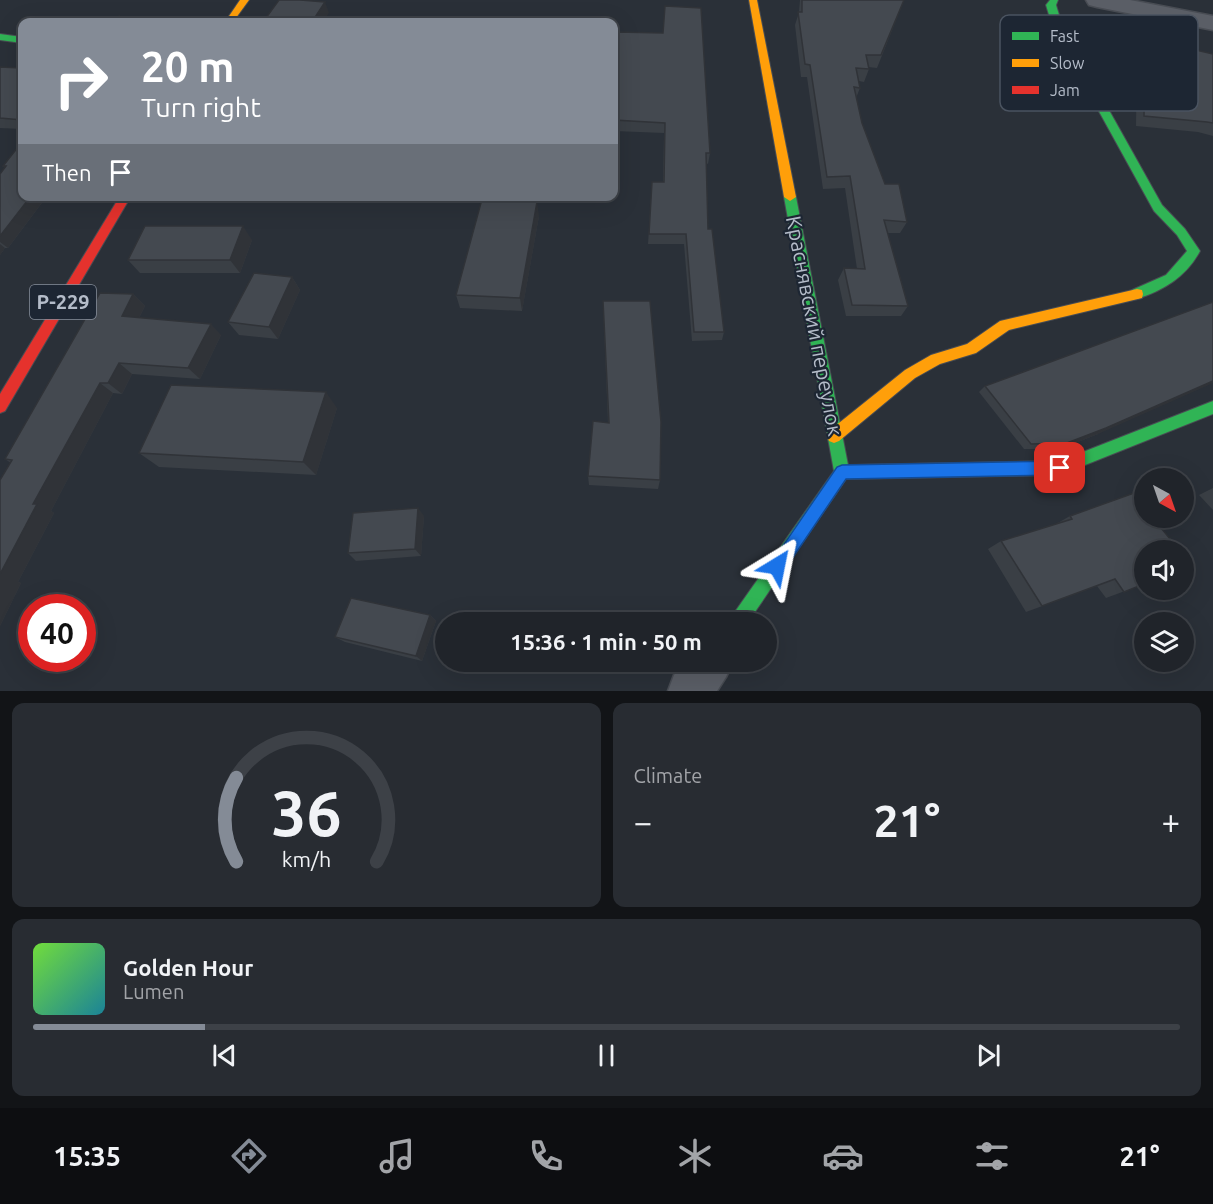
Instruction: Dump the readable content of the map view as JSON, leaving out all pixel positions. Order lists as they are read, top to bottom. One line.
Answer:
{"streets":{"street":["Р-229","Краснявский переулок"]},"legend":["Fast","Slow","Jam"],"north":"bottom right","page":{"turn":["20 m","Turn right"],"then":"Then","limit":"40","trip":"15:36 · 1 min · 50 m","tile":"Climate","heat":["−","21°","+"],"song":["Golden Hour","Lumen"],"tabs":["15:35","21°"],"gauge":["36","km/h"]}}
